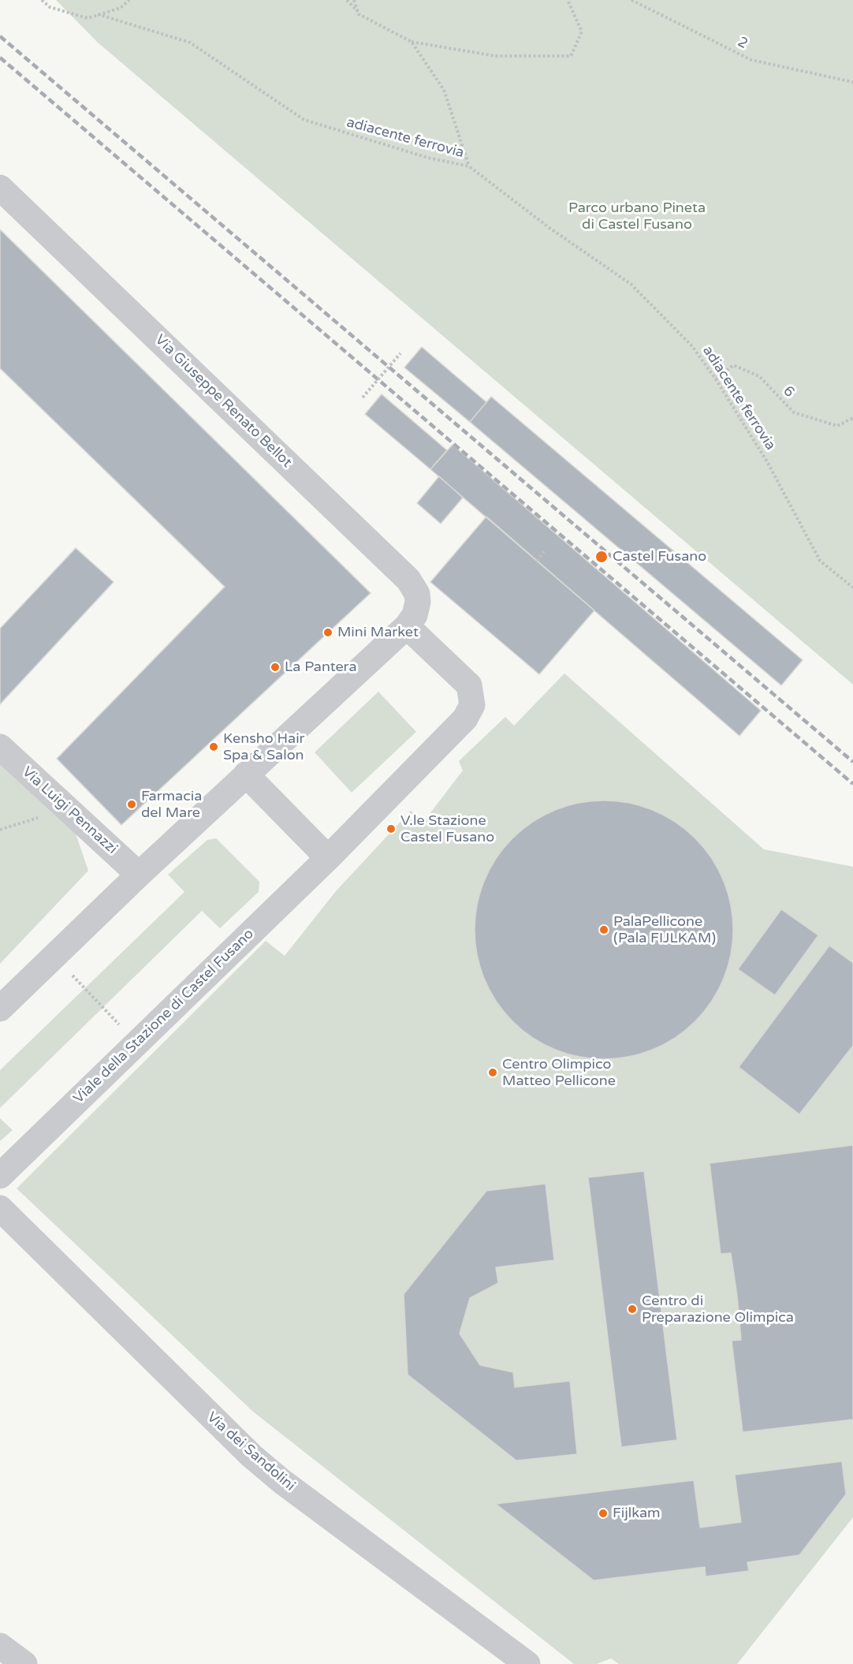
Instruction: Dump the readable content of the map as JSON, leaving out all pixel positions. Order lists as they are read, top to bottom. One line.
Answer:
{"streets":{"street":["Via Giuseppe Renato Bellot","Via Luigi Pennazzi","Viale della Stazione di Castel Fusano","Via dei Sandolini"],"path":["2","adiacente ferrovia","6"]},"crossings":[["adiacente ferrovia","6"],["Via Giuseppe Renato Bellot","Viale della Stazione di Castel Fusano"]],"parks":["Parco urbano Pineta di Castel Fusano"],"places":["Castel Fusano","Mini Market","La Pantera","Kensho Hair Spa & Salon","Farmacia del Mare","V.le Stazione Castel Fusano","PalaPellicone (Pala FIJLKAM)","Centro Olimpico Matteo Pellicone","Centro di Preparazione Olimpica","Fijlkam"]}
